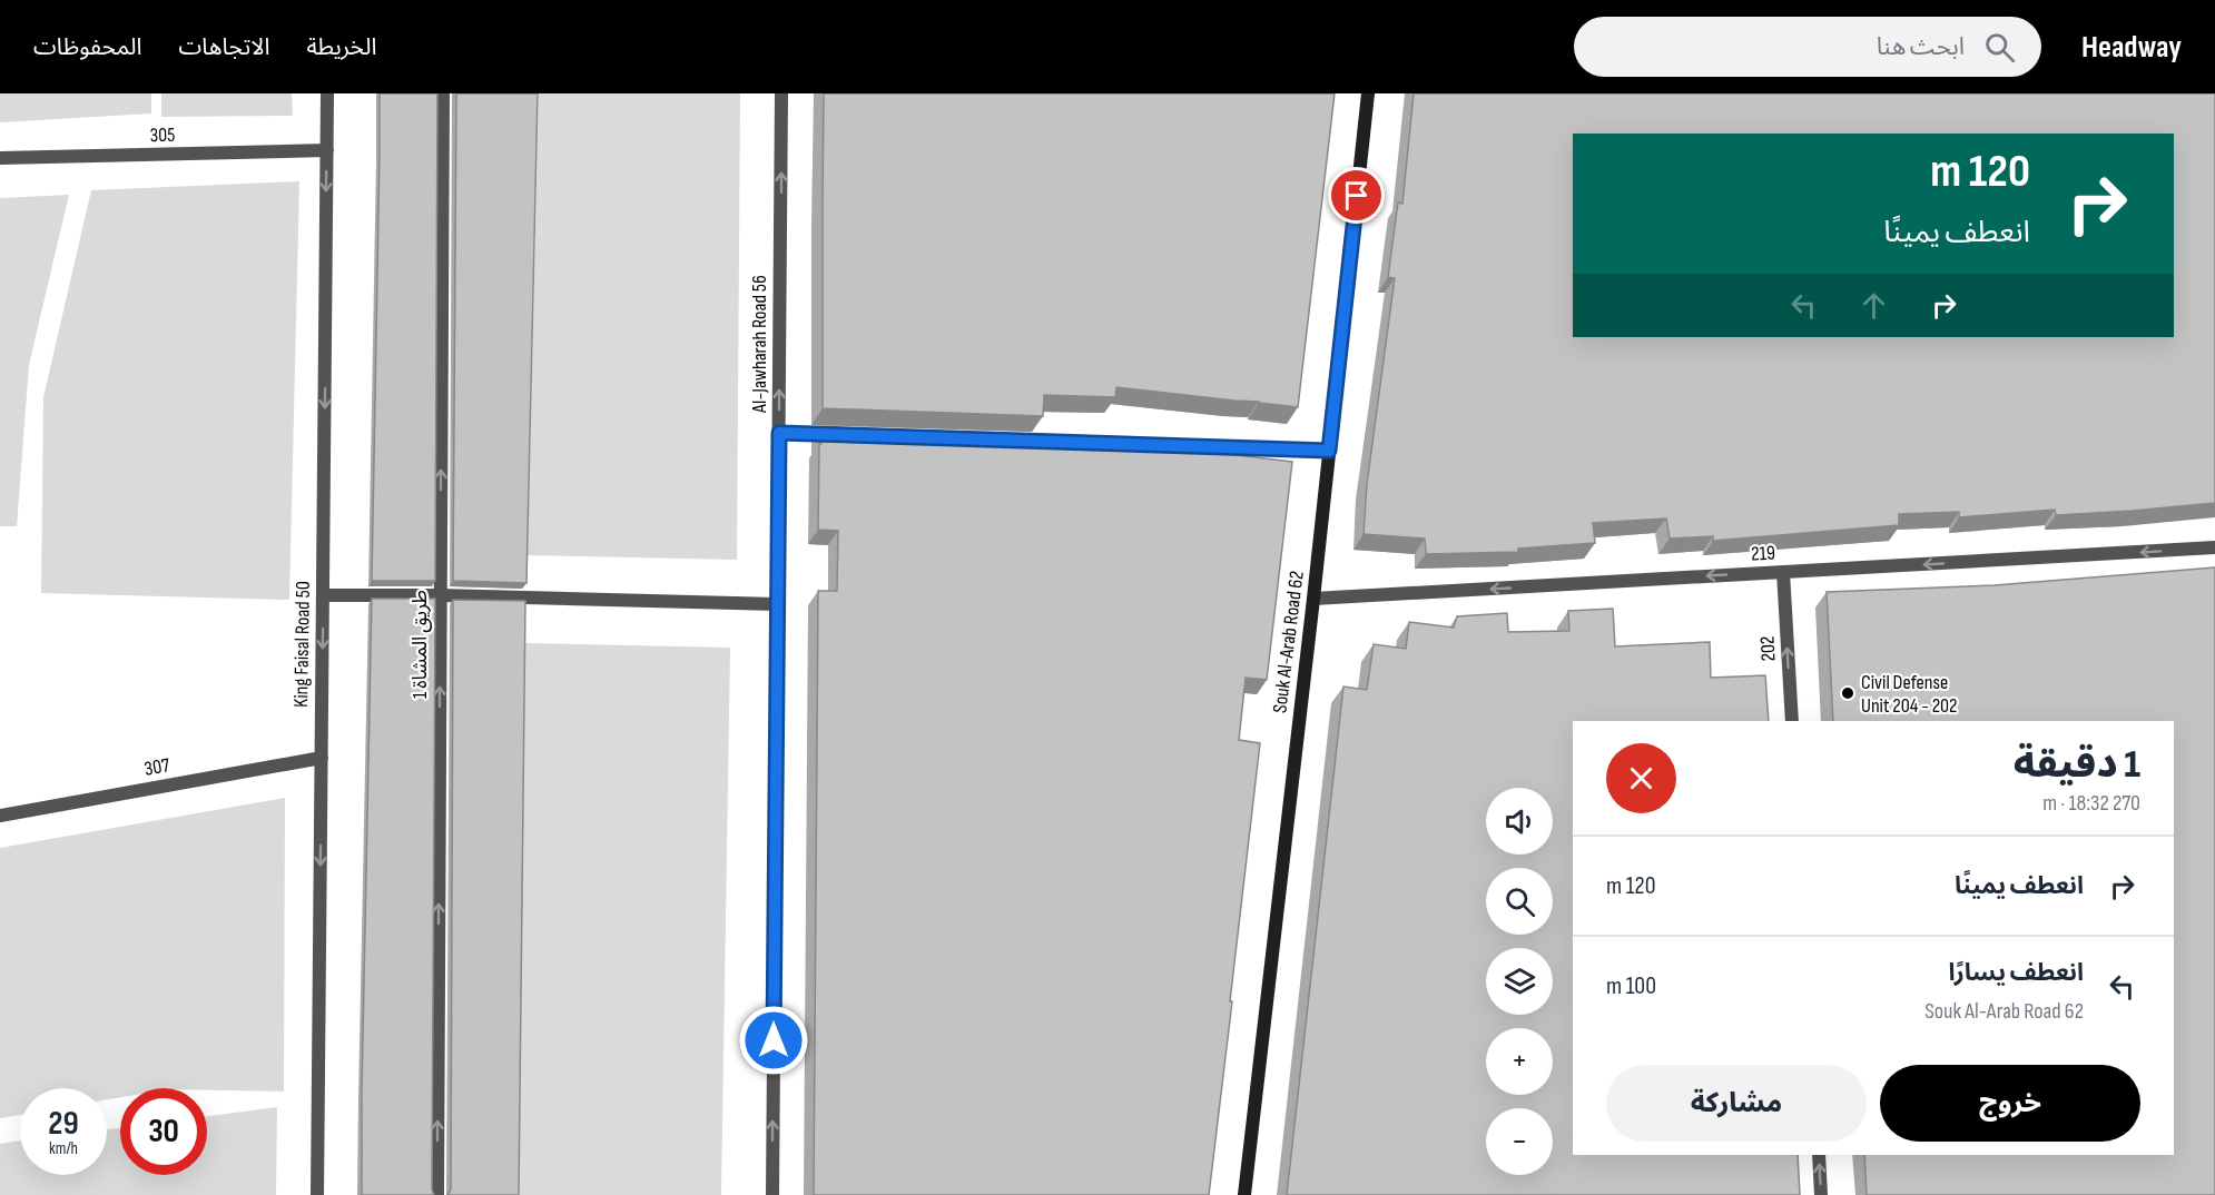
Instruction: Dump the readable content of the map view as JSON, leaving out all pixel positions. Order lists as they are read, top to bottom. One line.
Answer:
{"streets":{"main road":["Souk Al-Arab Road 62"],"street":["305","Al-Jawharah Road 56","219","King Faisal Road 50","طريق المشاة 1","202","307"]},"crossings":[["305","King Faisal Road 50"],["219","Souk Al-Arab Road 62"],["219","202"],["King Faisal Road 50","307"]],"one_way":["Al-Jawharah Road 56","219","King Faisal Road 50","طريق المشاة 1","202"],"places":["Civil Defense Unit 204 - 202"],"page":{"header":"Headway","search":"ابحث هنا","nav":["الخريطة","الاتجاهات","المحفوظات"],"turn":["120 m","انعطف يمينًا"],"heading":["1 دقيقة","270 m · 18:32"],"map_buttons":["+","−"],"list":[{"name":"انعطف يمينًا","value":"120 m"},{"name":"انعطف يسارًا","note":"Souk Al-Arab Road 62","value":"100 m"}],"buttons":["خروج","مشاركة"],"speed":"29 km/h","limit":"30"}}
